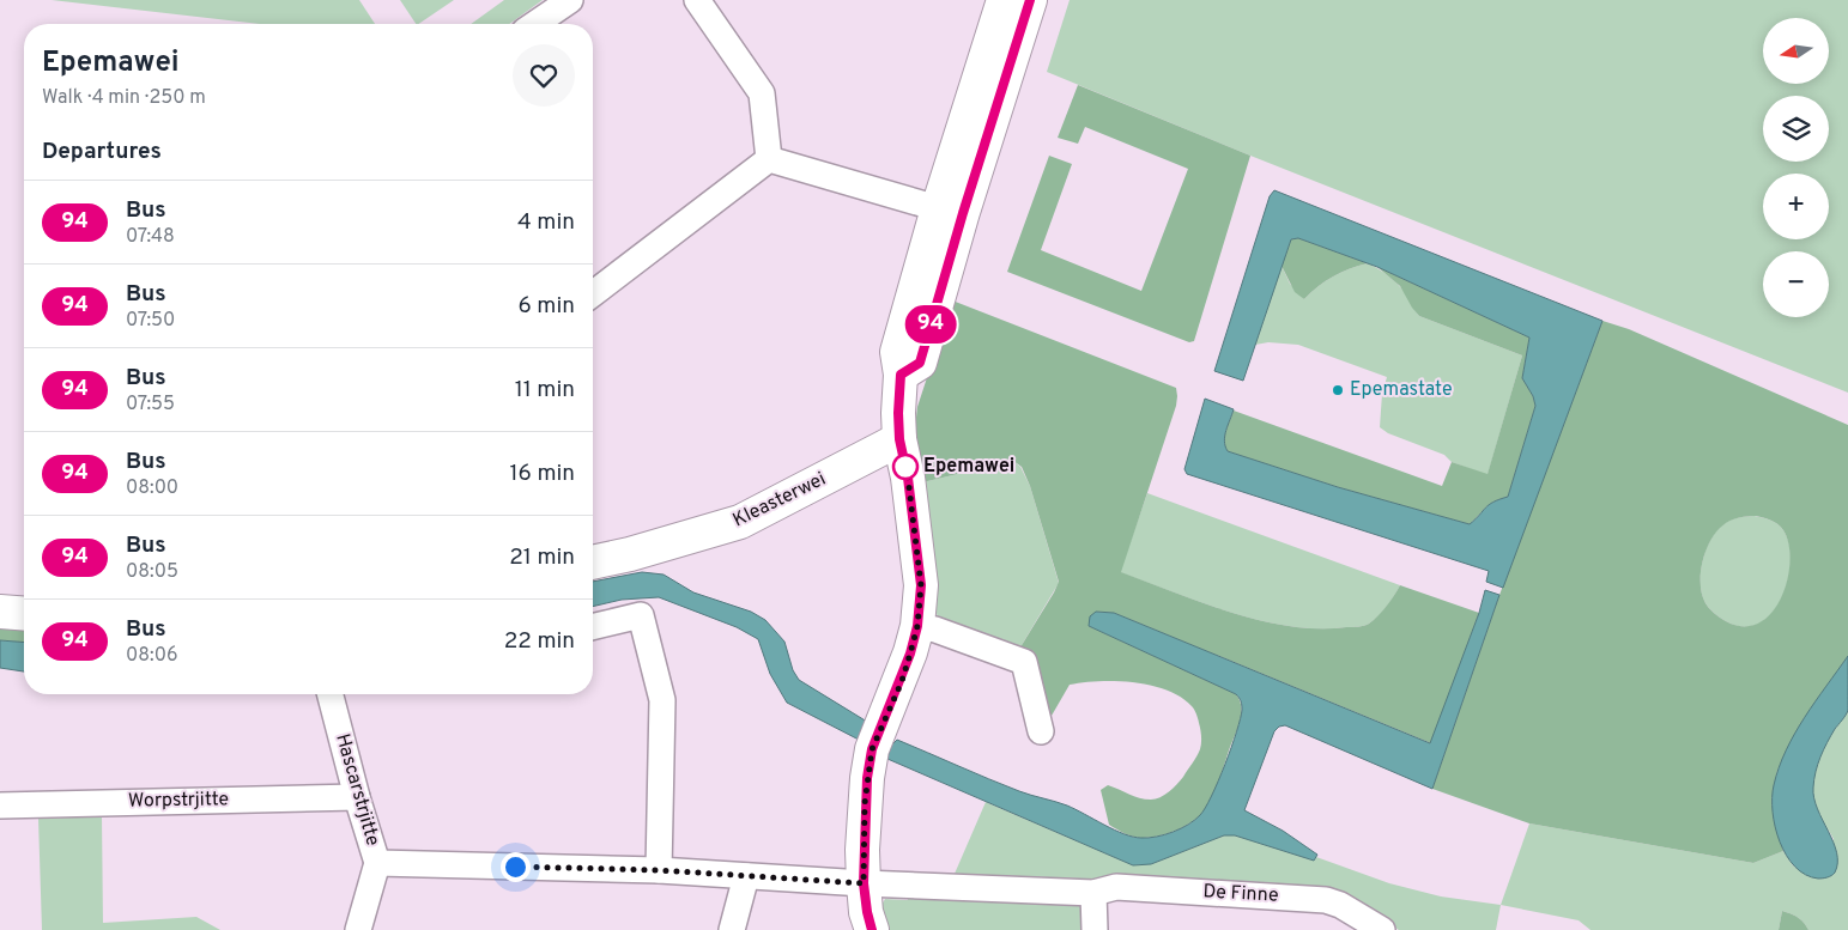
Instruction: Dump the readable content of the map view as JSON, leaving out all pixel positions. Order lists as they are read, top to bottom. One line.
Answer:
{"streets":{"street":["Kleasterwei","Hascarstrjitte","Worpstrjitte","De Finne"]},"crossings":[["Hascarstrjitte","Worpstrjitte"],["Hascarstrjitte","De Finne"]],"places":["Epemastate","Epemawei"],"lines":["bus line 94"],"north":"left","page":{"on_map":"94","map_buttons":["+","−"],"heading":[["Epemawei","Walk · 4 min · 250 m"],"Departures"],"list":[{"mark":"94","name":"Bus","note":"07:48","value":"4 min"},{"mark":"94","name":"Bus","note":"07:50","value":"6 min"},{"mark":"94","name":"Bus","note":"07:55","value":"11 min"},{"mark":"94","name":"Bus","note":"08:00","value":"16 min"},{"mark":"94","name":"Bus","note":"08:05","value":"21 min"},{"mark":"94","name":"Bus","note":"08:06","value":"22 min"}]}}
